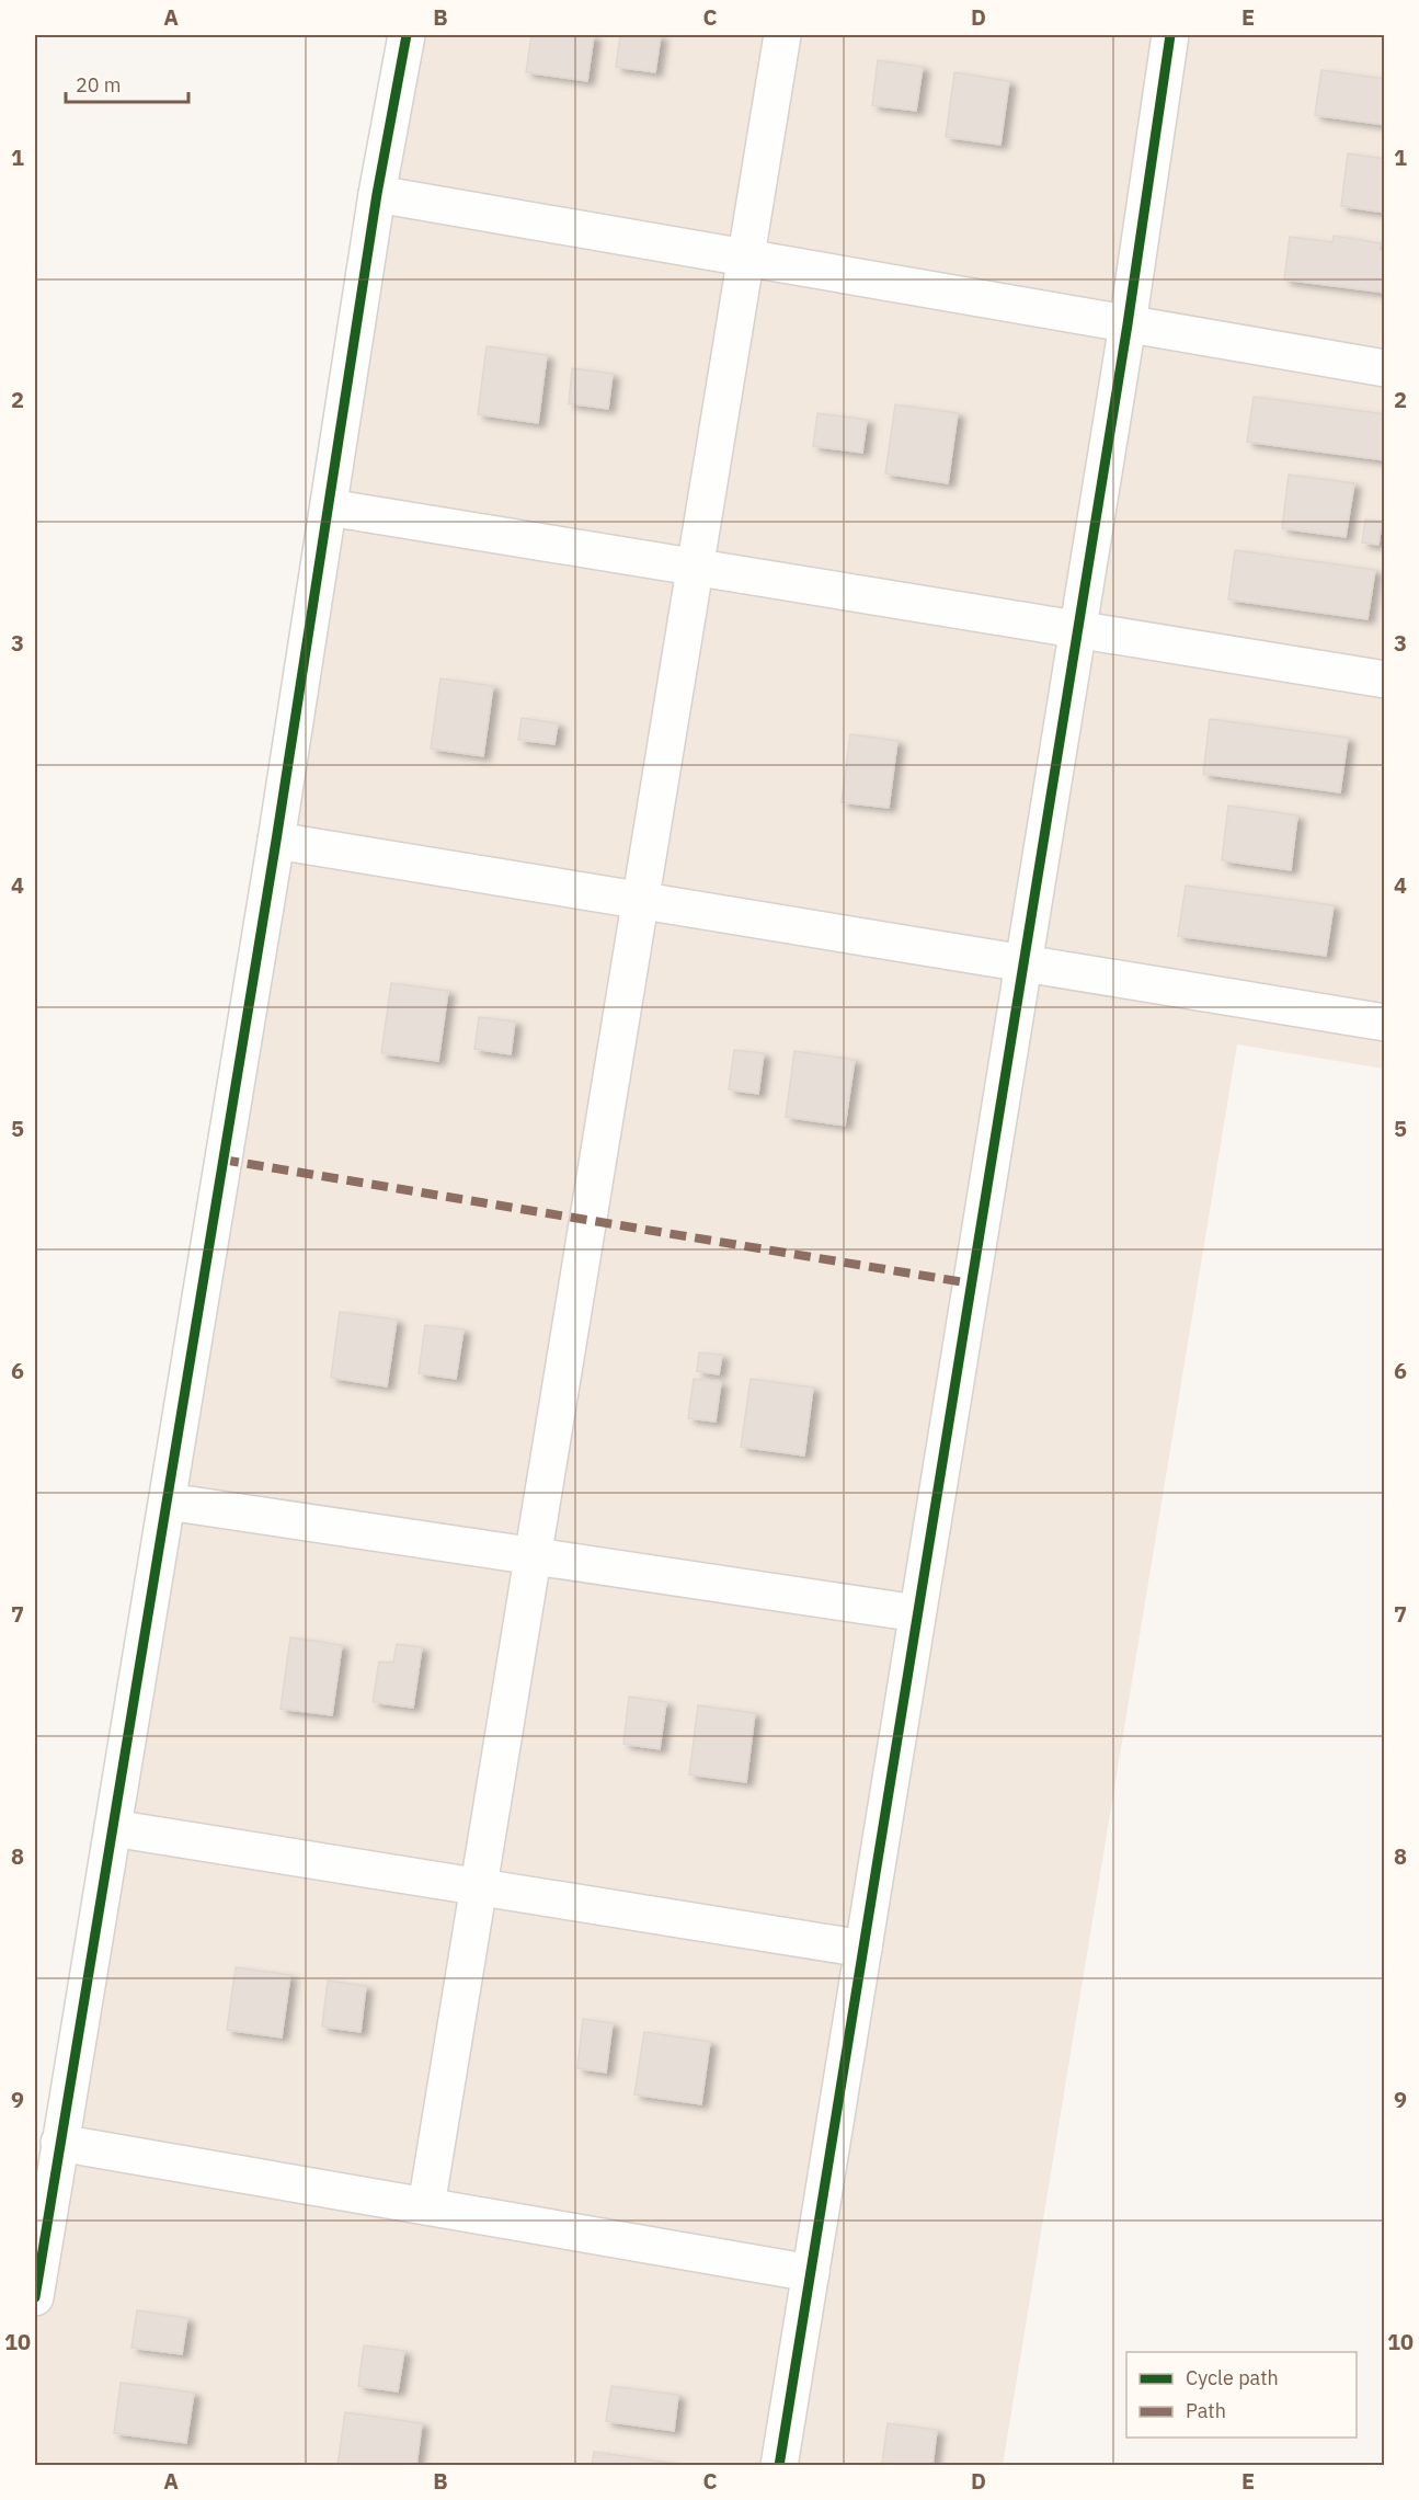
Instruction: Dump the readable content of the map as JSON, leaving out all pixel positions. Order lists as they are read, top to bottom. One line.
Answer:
{"legend":["Cycle path","Path"],"scale_bar":"20 m","grid":{"columns":["A","B","C","D","E"],"rows":["1","2","3","4","5","6","7","8","9","10"]}}
